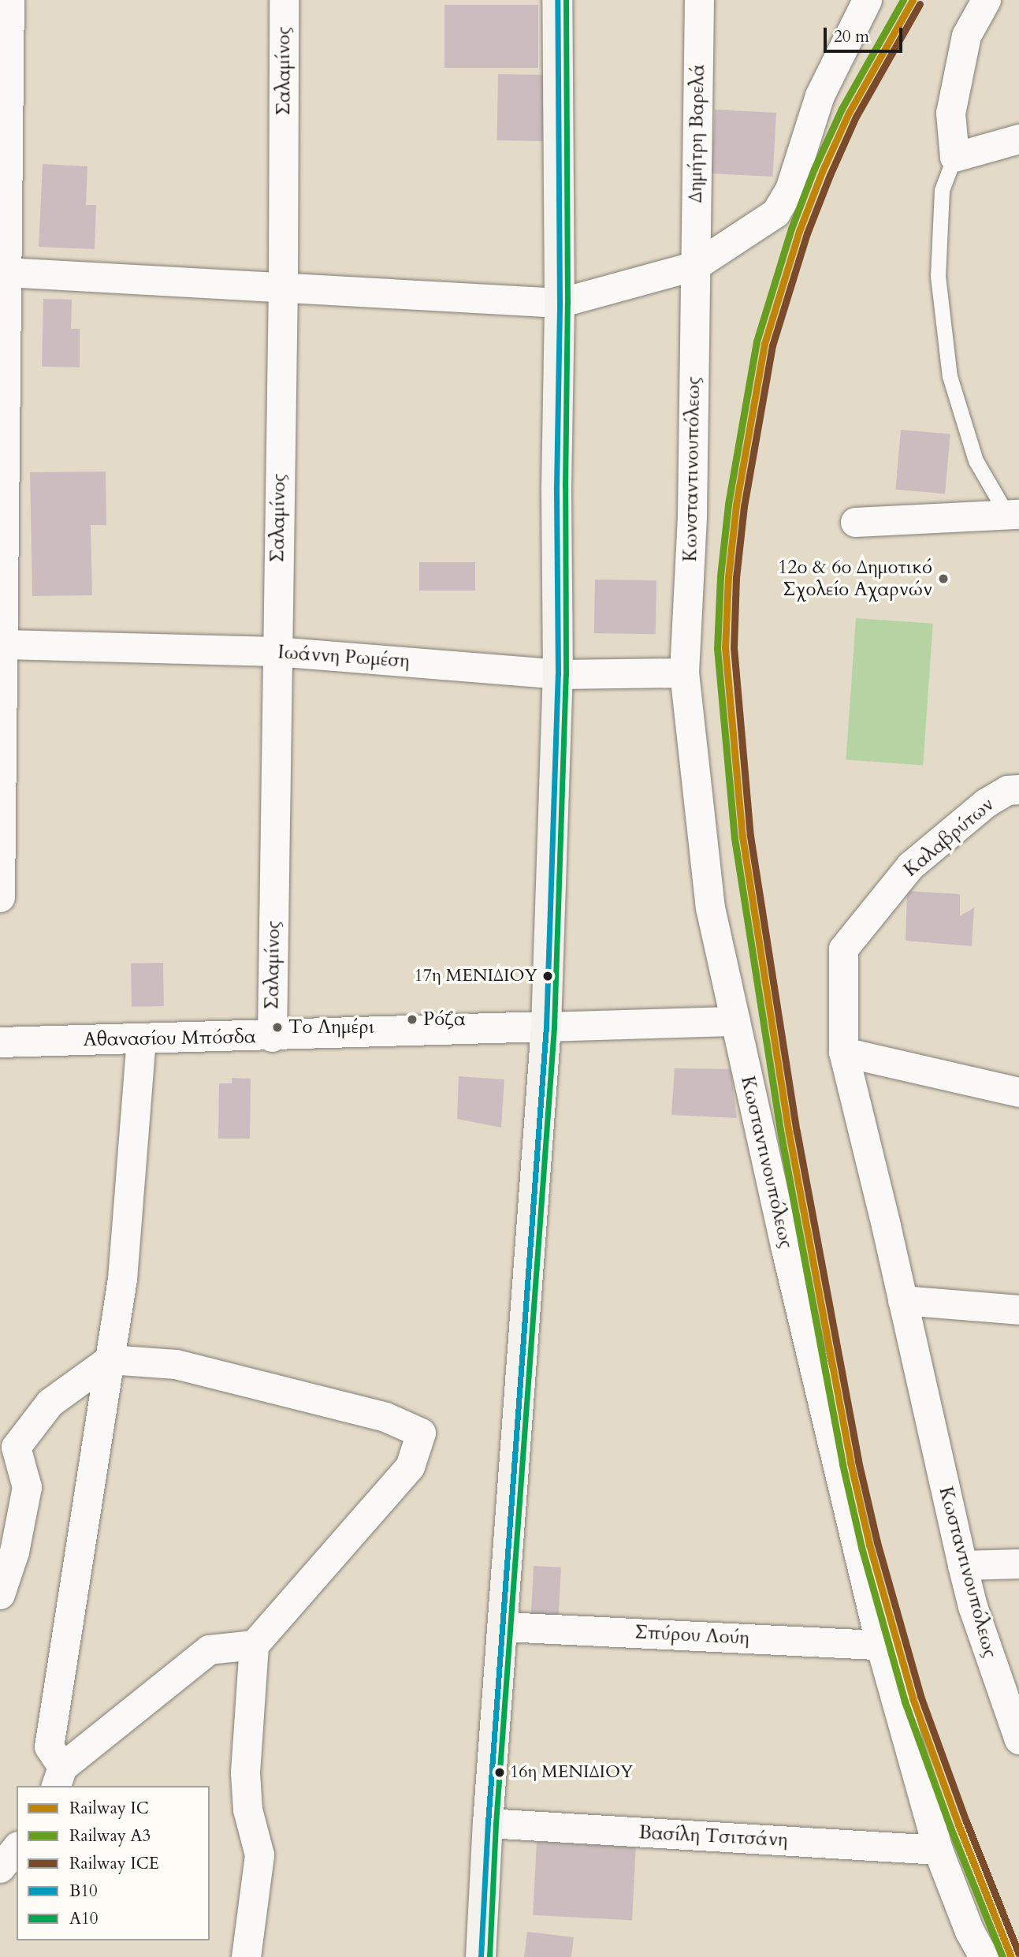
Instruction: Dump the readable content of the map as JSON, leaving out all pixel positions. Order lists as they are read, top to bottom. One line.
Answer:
{"streets":{"street":["Σαλαμίνος","Δημήτρη Βαρελά","Κωνσταντινουπόλεως","Ιωάννη Ρωμέση","Καλαβρύτων","Αθανασίου Μπόσδα","Κωσταντινουπόλεως","Σπύρου Λούη","Βασίλη Τσιτσάνη"]},"crossings":[["Σαλαμίνος","Ιωάννη Ρωμέση"],["Σαλαμίνος","Αθανασίου Μπόσδα"],["Δημήτρη Βαρελά","Κωνσταντινουπόλεως"],["Κωνσταντινουπόλεως","Ιωάννη Ρωμέση"],["Κωνσταντινουπόλεως","Κωσταντινουπόλεως"],["Ιωάννη Ρωμέση","Κωσταντινουπόλεως"],["Καλαβρύτων","Κωσταντινουπόλεως"],["Αθανασίου Μπόσδα","Κωσταντινουπόλεως"],["Κωσταντινουπόλεως","Σπύρου Λούη"],["Κωσταντινουπόλεως","Βασίλη Τσιτσάνη"]],"places":["12ο & 6ο Δημοτικό Σχολείο Αχαρνών","17η ΜΕΝΙΔΙΟΥ","Ρόζα","Το Λημέρι","16η ΜΕΝΙΔΙΟΥ"],"lines":["rail line IC","rail line A3","transit line Β10","transit line Α10","rail line ICE"],"legend":["Railway IC","Railway A3","Railway ICE","Β10","Α10"],"scale_bar":"20 m"}
